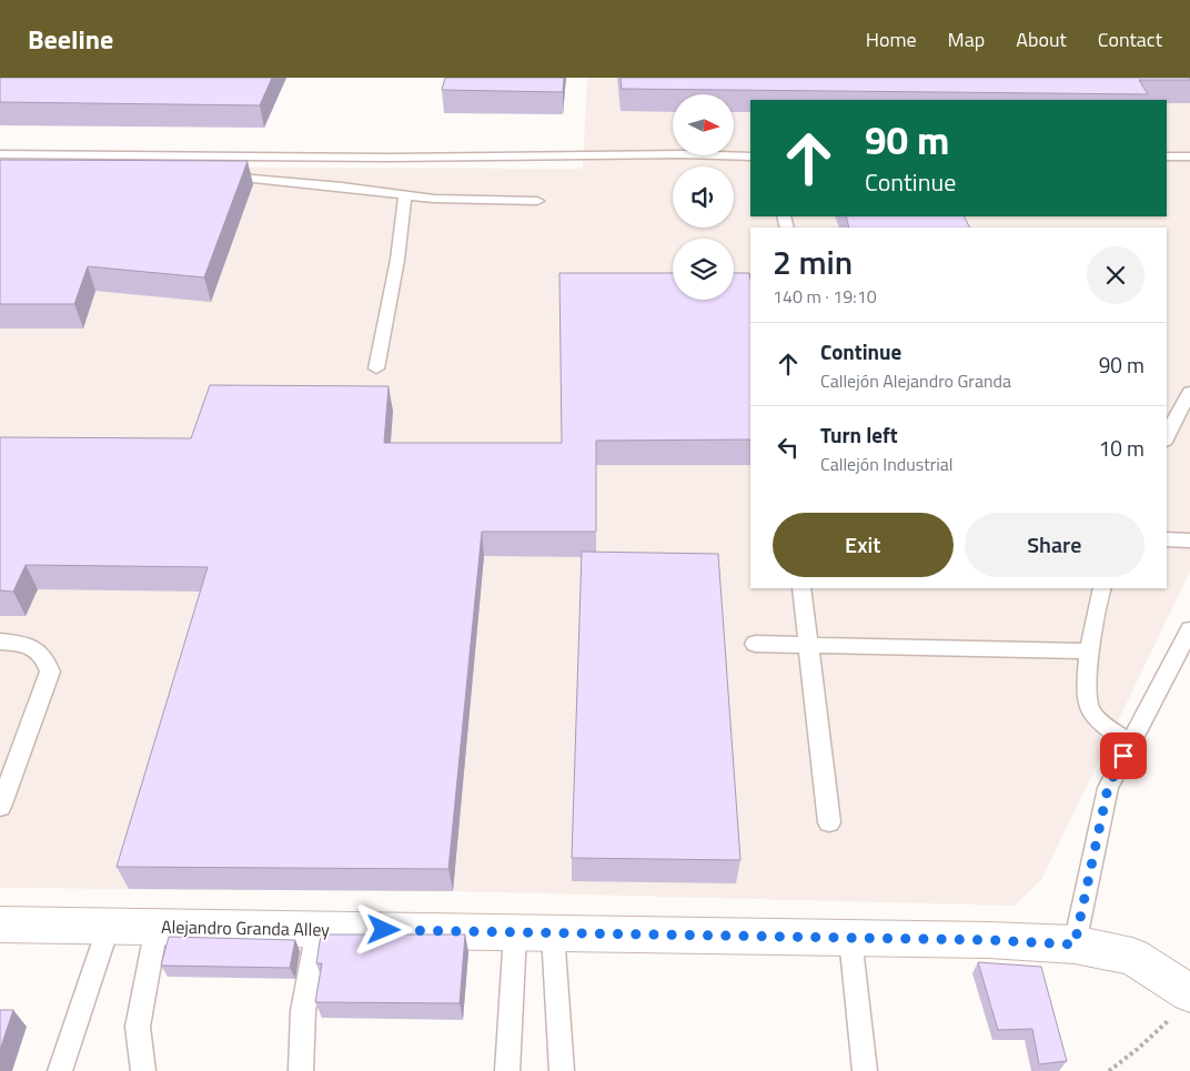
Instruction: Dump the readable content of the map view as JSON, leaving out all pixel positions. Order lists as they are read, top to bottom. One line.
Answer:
{"streets":{"street":["Alejandro Granda Alley"]},"north":"right","page":{"header":"Beeline","nav":["Home","Map","About","Contact"],"turn":["90 m","Continue"],"heading":["2 min","140 m · 19:10"],"list":[{"name":"Continue","note":"Callejón Alejandro Granda","value":"90 m"},{"name":"Turn left","note":"Callejón Industrial","value":"10 m"}],"buttons":["Exit","Share"]}}
